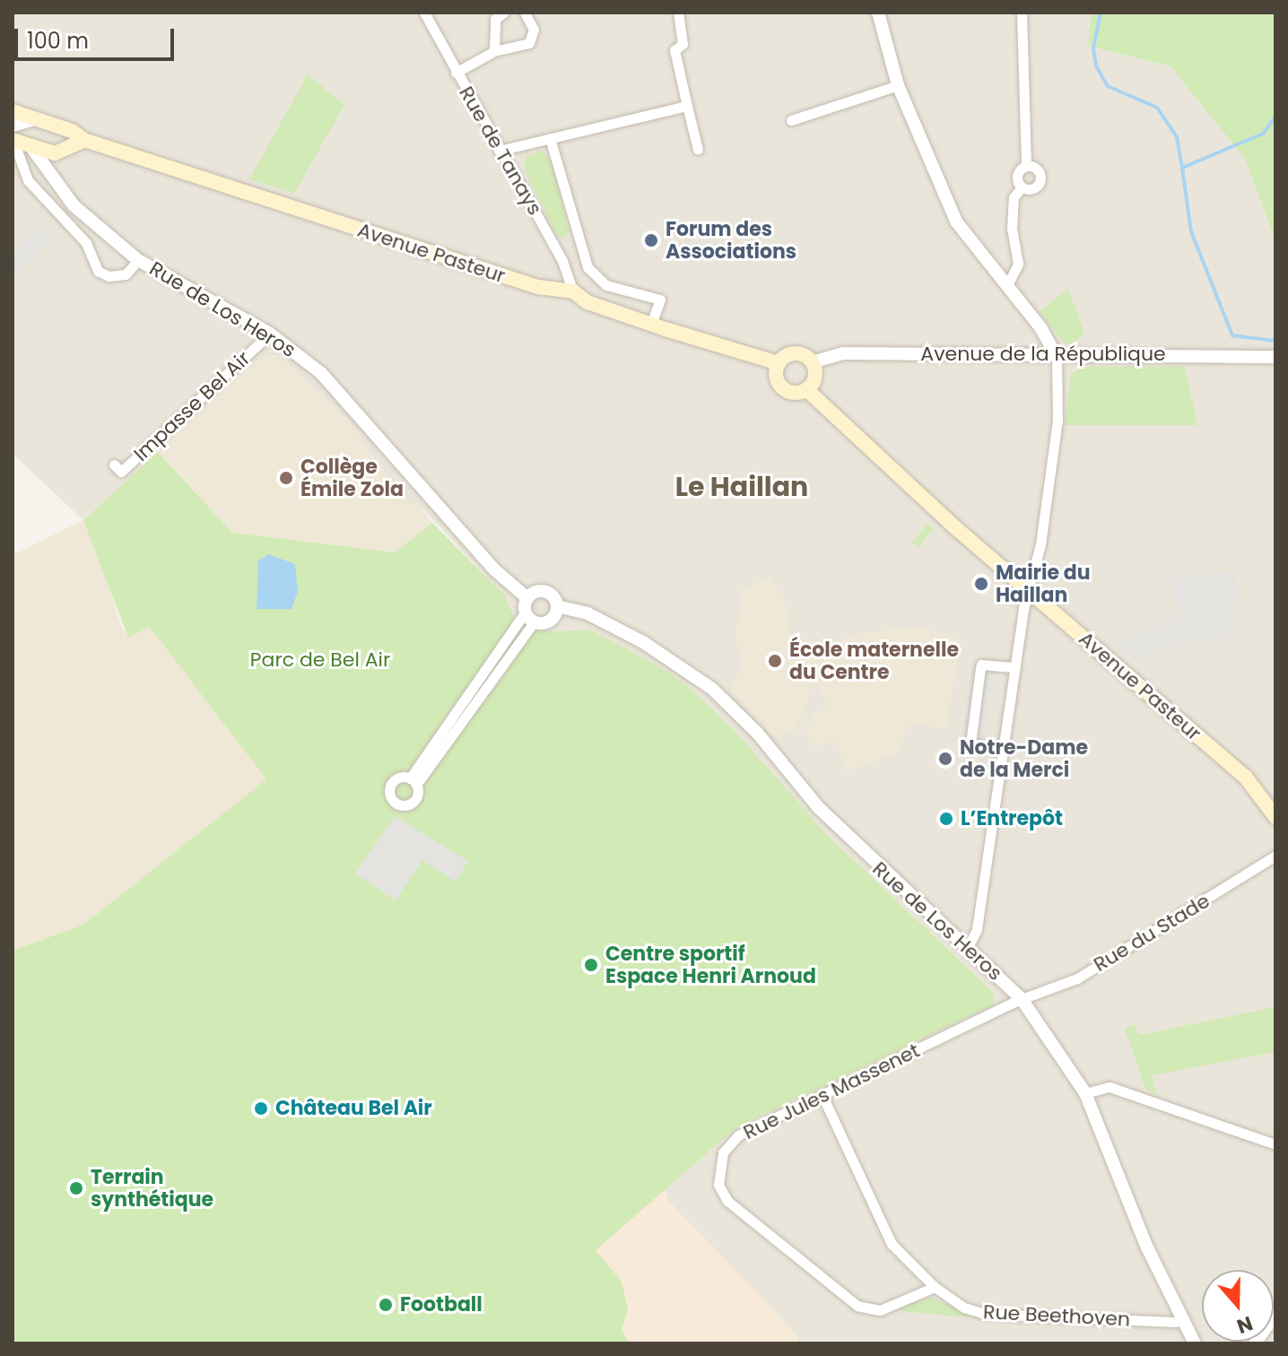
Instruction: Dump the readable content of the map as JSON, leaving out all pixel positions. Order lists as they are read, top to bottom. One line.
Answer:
{"streets":{"main road":["Avenue Pasteur"],"street":["Rue de Tanays","Rue de Los Heros","Avenue de la République","Impasse Bel Air","Rue du Stade","Rue Jules Massenet","Rue Beethoven"]},"crossings":[["Rue de Tanays","Avenue Pasteur"],["Avenue Pasteur","Avenue de la République"],["Rue de Los Heros","Impasse Bel Air"],["Rue de Los Heros","Rue du Stade"],["Rue de Los Heros","Rue Jules Massenet"],["Rue de Los Heros","Rue Beethoven"],["Rue du Stade","Rue Jules Massenet"],["Rue Jules Massenet","Rue Beethoven"]],"districts":["Le Haillan"],"parks":["Parc de Bel Air"],"places":["Forum des Associations","Collège Émile Zola","Mairie du Haillan","École maternelle du Centre","Notre-Dame de la Merci","L’Entrepôt","Centre sportif Espace Henri Arnoud","Château Bel Air","Terrain synthétique","Football"],"scale_bar":"100 m","north":"bottom"}
